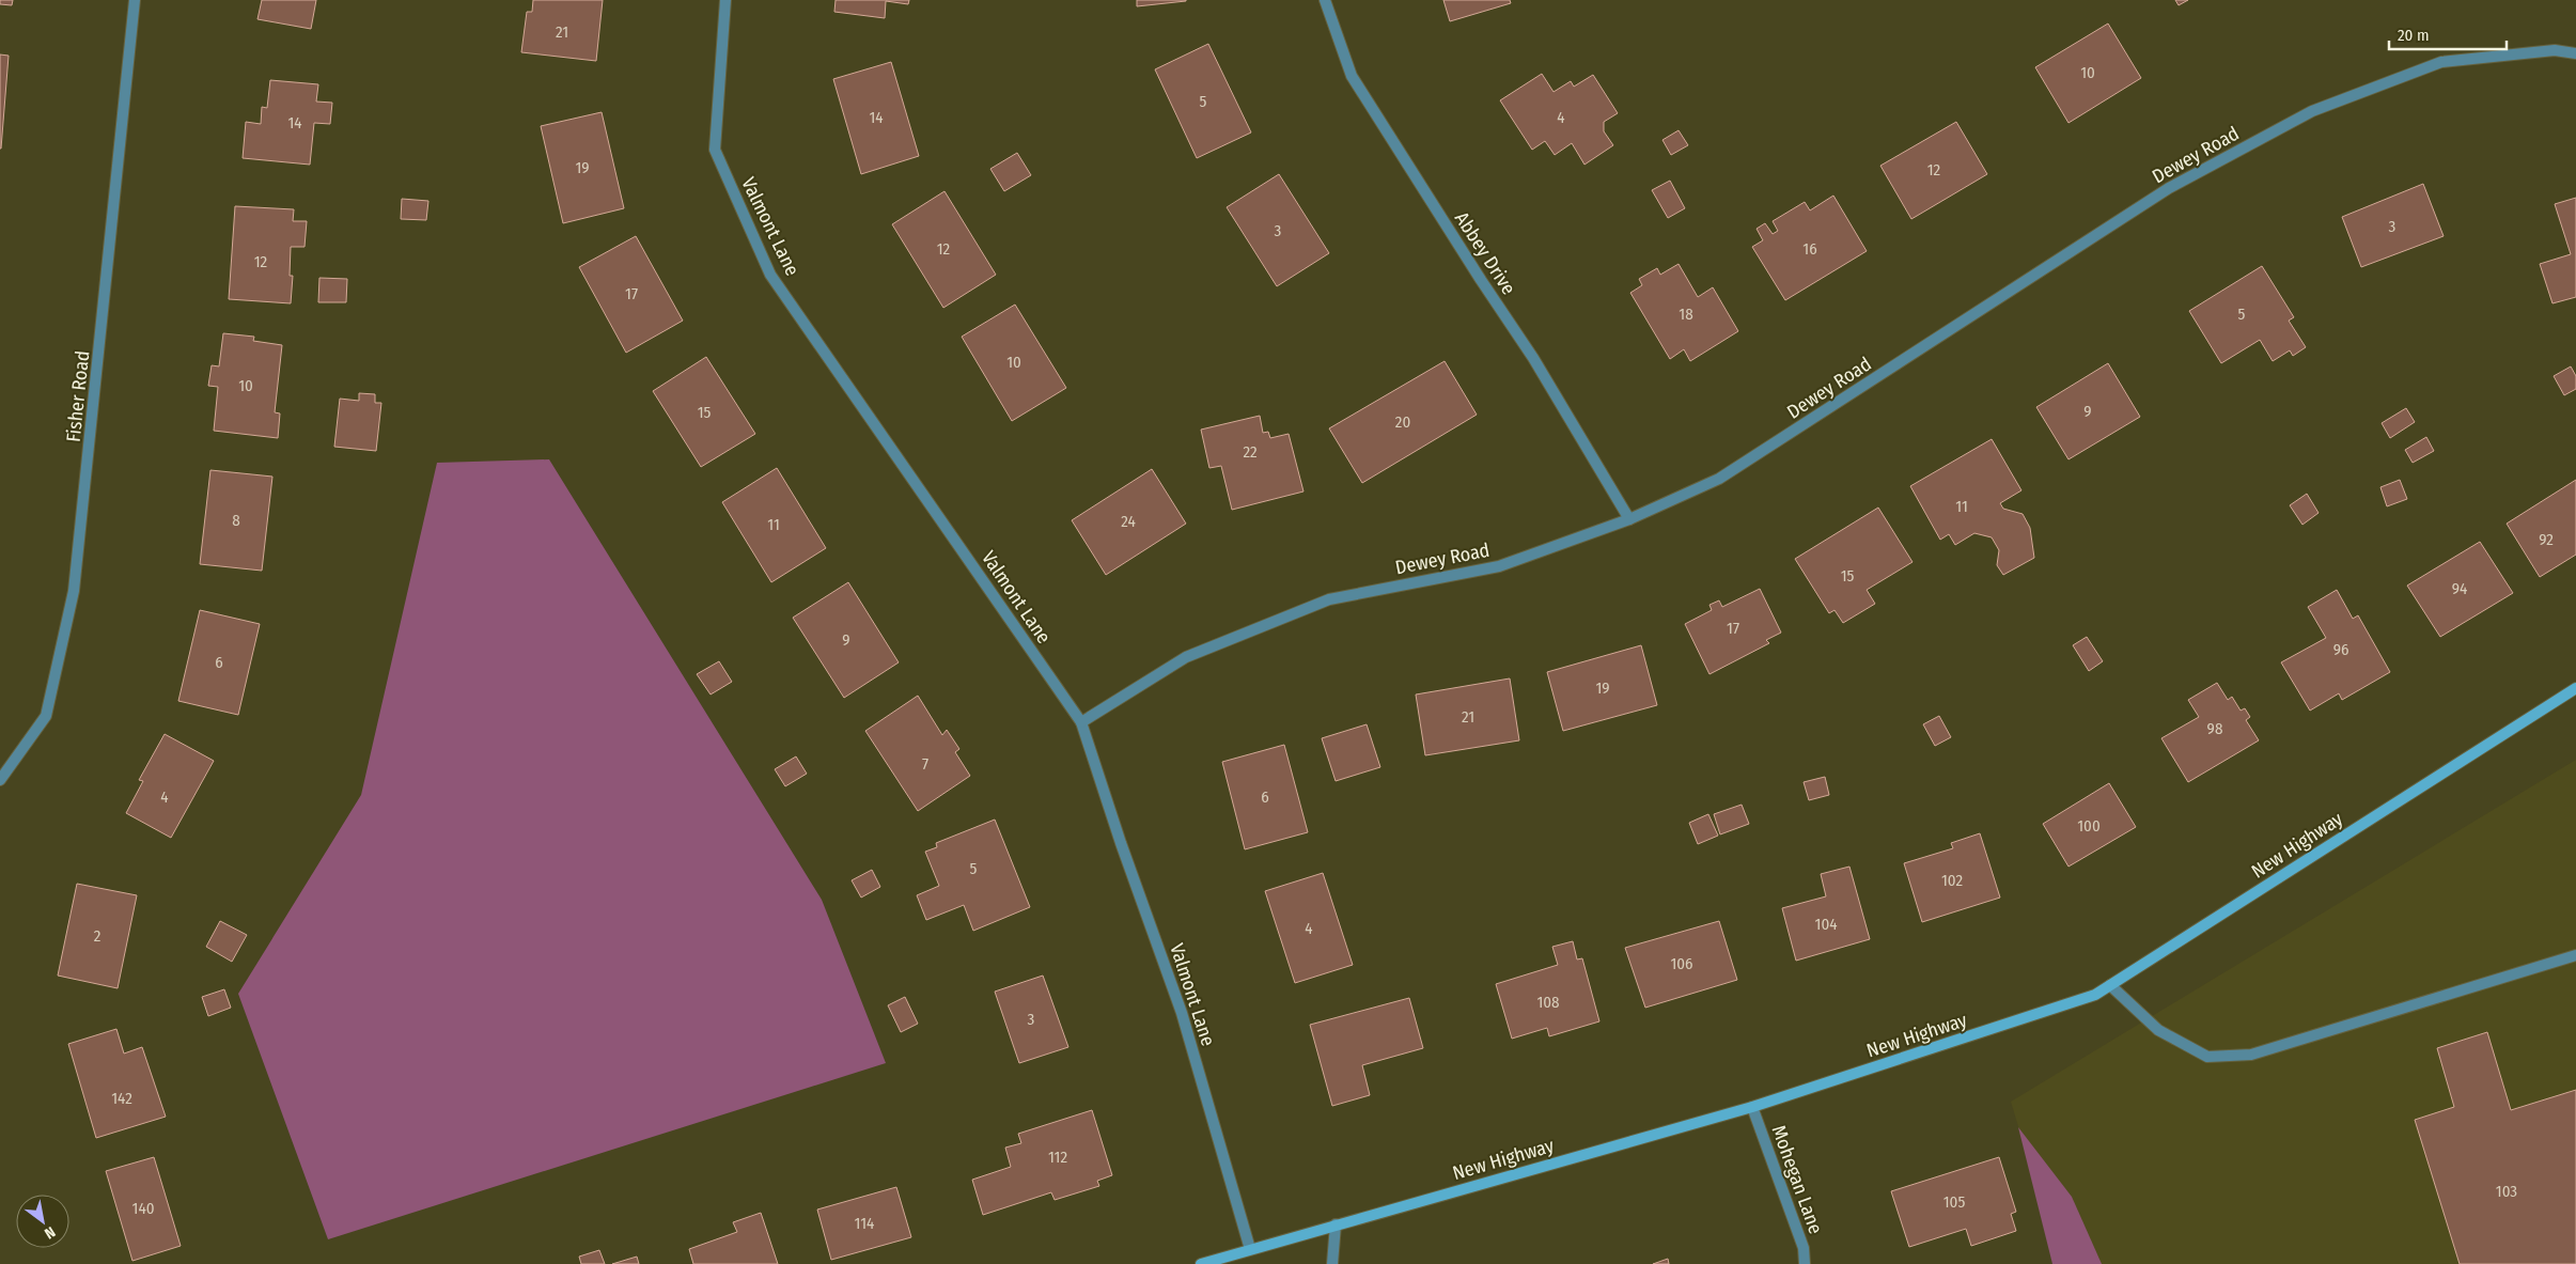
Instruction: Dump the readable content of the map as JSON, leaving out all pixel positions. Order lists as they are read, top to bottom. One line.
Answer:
{"streets":{"street":["Dewey Road","Valmont Lane","Abbey Drive","Fisher Road","New Highway","Mohegan Lane"]},"crossings":[["Dewey Road","Valmont Lane"],["Dewey Road","Abbey Drive"],["Valmont Lane","New Highway"],["New Highway","Mohegan Lane"]],"house_numbers":["21","10","5","14","4","14","19","12","3","3","12","16","12","17","18","5","10","10","9","15","20","22","11","8","24","11","92","15","94","17","9","96","6","19","21","98","7","4","6","100","5","102","104","4","2","106","108","3","142","112","103","105","140","114"],"scale_bar":"20 m","north":"bottom right"}
